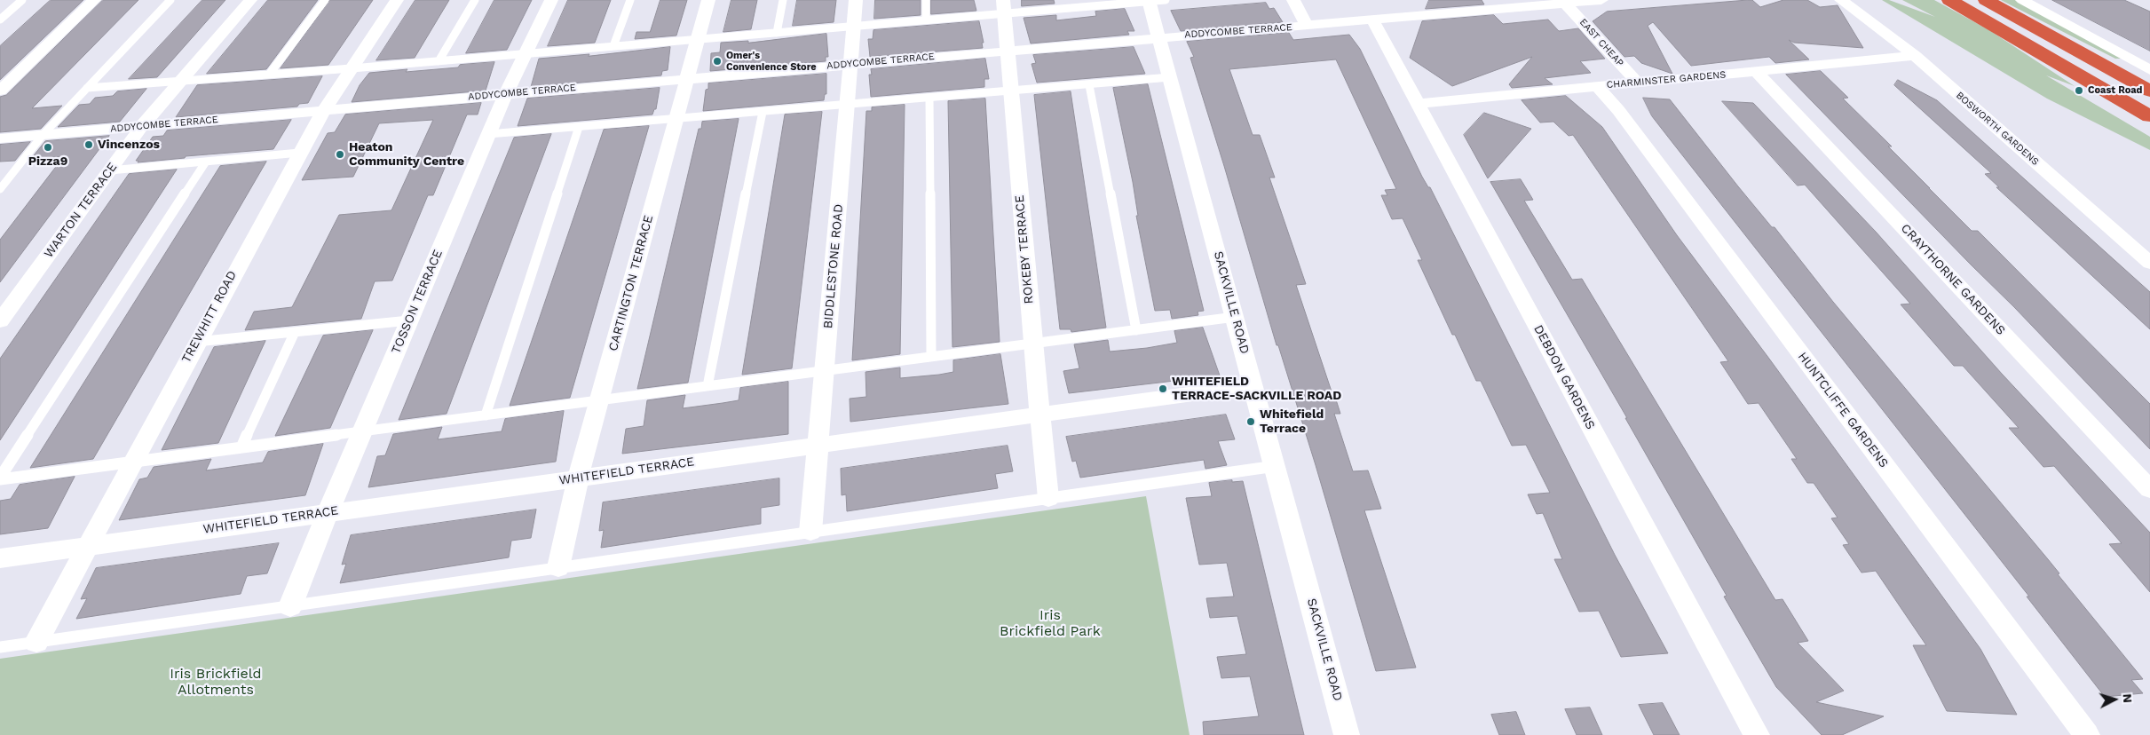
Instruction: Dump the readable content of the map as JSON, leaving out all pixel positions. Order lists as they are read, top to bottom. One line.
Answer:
{"streets":{"street":["ADDYCOMBE TERRACE","EAST CHEAP","CHARMINSTER GARDENS","BOSWORTH GARDENS","WARTON TERRACE","ROKEBY TERRACE","BIDDLESTONE ROAD","CRAYTHORNE GARDENS","CARTINGTON TERRACE","TOSSON TERRACE","SACKVILLE ROAD","TREWHITT ROAD","DEBDON GARDENS","HUNTCLIFFE GARDENS","WHITEFIELD TERRACE"]},"crossings":[["ADDYCOMBE TERRACE","EAST CHEAP"],["ADDYCOMBE TERRACE","WARTON TERRACE"],["ADDYCOMBE TERRACE","ROKEBY TERRACE"],["ADDYCOMBE TERRACE","BIDDLESTONE ROAD"],["ADDYCOMBE TERRACE","CARTINGTON TERRACE"],["ADDYCOMBE TERRACE","TOSSON TERRACE"],["ADDYCOMBE TERRACE","SACKVILLE ROAD"],["ADDYCOMBE TERRACE","TREWHITT ROAD"],["ADDYCOMBE TERRACE","DEBDON GARDENS"],["EAST CHEAP","CHARMINSTER GARDENS"],["CHARMINSTER GARDENS","BOSWORTH GARDENS"],["CHARMINSTER GARDENS","CRAYTHORNE GARDENS"],["CHARMINSTER GARDENS","DEBDON GARDENS"],["CHARMINSTER GARDENS","HUNTCLIFFE GARDENS"],["ROKEBY TERRACE","WHITEFIELD TERRACE"],["BIDDLESTONE ROAD","WHITEFIELD TERRACE"],["CARTINGTON TERRACE","WHITEFIELD TERRACE"],["TOSSON TERRACE","WHITEFIELD TERRACE"],["SACKVILLE ROAD","WHITEFIELD TERRACE"],["TREWHITT ROAD","WHITEFIELD TERRACE"]],"parks":["Iris Brickfield Park","Iris Brickfield Allotments"],"places":["Omer's Convenience Store","Coast Road","Vincenzos","Pizza9","Heaton Community Centre","WHITEFIELD TERRACE-SACKVILLE ROAD","Whitefield Terrace"],"north":"right"}
